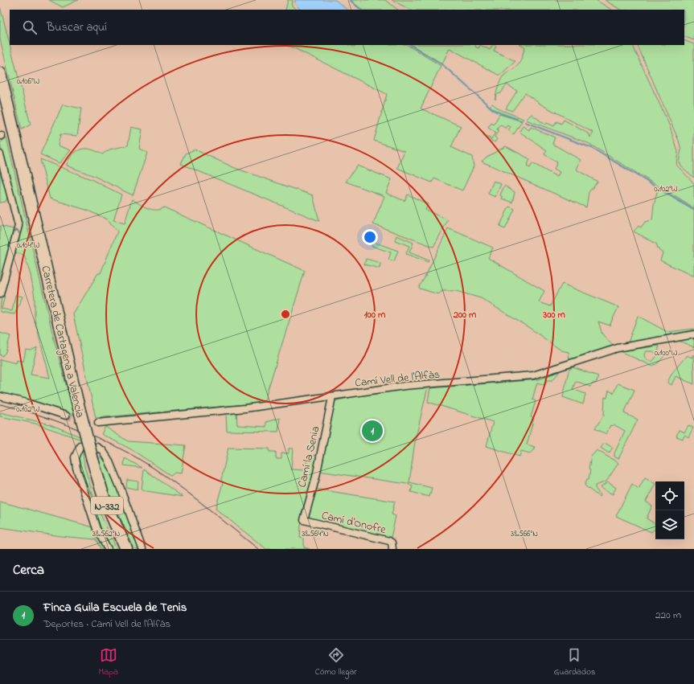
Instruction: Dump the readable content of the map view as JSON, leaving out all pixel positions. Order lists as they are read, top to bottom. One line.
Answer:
{"streets":{"highway":["Carretera de Cartagena a Valencia","N-332"],"street":["Camí Vell de l'Alfàs","Camí la Senia","Camí d'Onofre"]},"crossings":[["Camí Vell de l'Alfàs","Camí la Senia"],["Camí la Senia","Camí d'Onofre"]],"page":{"search":"Buscar aquí","pins":"1","heading":"Cerca","list":[{"mark":"1","name":"Finca Guila Escuela de Tenis","note":"Deportes · Camí Vell de l'Alfàs","value":"220 m"}],"nav":["Mapa","Cómo llegar","Guardados"]},"coordinates":["0.106°W","0.102°W","0.104°W","0.100°W","38.562°N","38.564°N","38.566°N"],"rings":["100 m","200 m","300 m"]}
